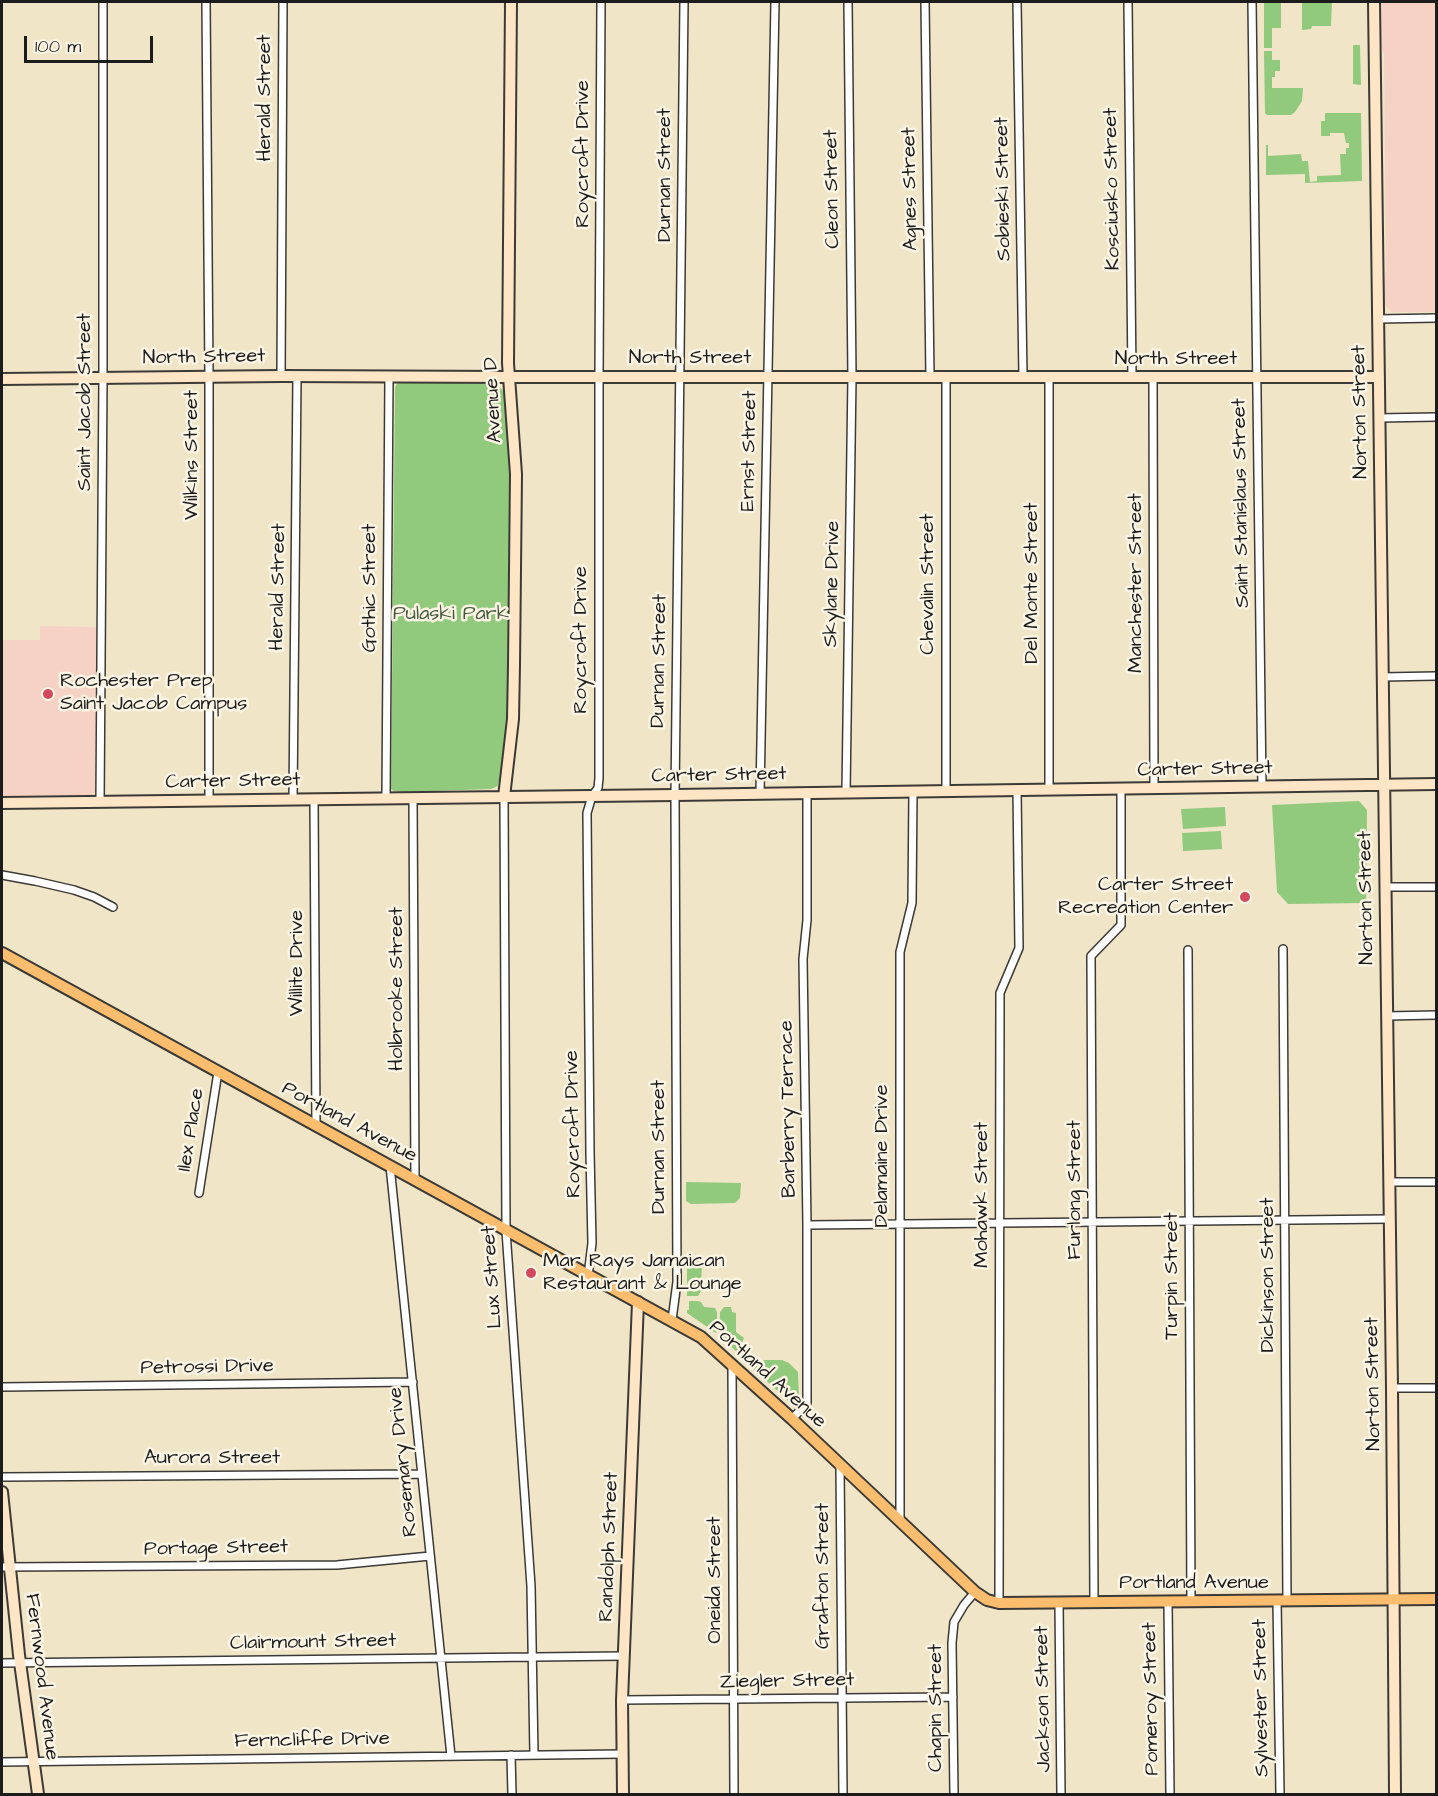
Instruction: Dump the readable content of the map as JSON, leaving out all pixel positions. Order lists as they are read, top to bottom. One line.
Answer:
{"streets":{"main road":["North Street","Avenue D","Norton Street","Carter Street","Portland Avenue","Randolph Street","Fernwood Avenue"],"street":["Herald Street","Roycroft Drive","Durnan Street","Cleon Street","Agnes Street","Sobieski Street","Kosciusko Street","Saint Jacob Street","Ernst Street","Wilkins Street","Saint Stanislaus Street","Del Monte Street","Manchester Street","Skylane Drive","Chevalin Street","Gothic Street","Willite Drive","Holbrooke Street","Barberry Terrace","Ilex Place","Delamaine Drive","Furlong Street","Mohawk Street","Dickinson Street","Turpin Street","Lux Street","Petrossi Drive","Aurora Street","Rosemary Drive","Portage Street","Grafton Street","Oneida Street","Clairmount Street","Ziegler Street","Sylvester Street","Jackson Street","Pomeroy Street","Chapin Street","Ferncliffe Drive"]},"crossings":[["Herald Street","North Street"],["Herald Street","Carter Street"],["Roycroft Drive","North Street"],["Roycroft Drive","Carter Street"],["Roycroft Drive","Portland Avenue"],["Durnan Street","North Street"],["Durnan Street","Carter Street"],["Durnan Street","Portland Avenue"],["Cleon Street","North Street"],["Cleon Street","Skylane Drive"],["Agnes Street","North Street"],["Sobieski Street","North Street"],["Kosciusko Street","North Street"],["North Street","Avenue D"],["North Street","Saint Jacob Street"],["North Street","Norton Street"],["North Street","Ernst Street"],["North Street","Wilkins Street"],["North Street","Saint Stanislaus Street"],["North Street","Del Monte Street"],["North Street","Manchester Street"],["North Street","Skylane Drive"],["North Street","Chevalin Street"],["North Street","Gothic Street"],["Avenue D","Carter Street"],["Avenue D","Lux Street"],["Saint Jacob Street","Carter Street"],["Norton Street","Carter Street"],["Norton Street","Portland Avenue"],["Ernst Street","Carter Street"],["Wilkins Street","Carter Street"],["Saint Stanislaus Street","Carter Street"],["Del Monte Street","Carter Street"],["Manchester Street","Carter Street"],["Skylane Drive","Carter Street"],["Chevalin Street","Carter Street"],["Gothic Street","Carter Street"],["Carter Street","Willite Drive"],["Carter Street","Holbrooke Street"],["Carter Street","Barberry Terrace"],["Carter Street","Delamaine Drive"],["Carter Street","Furlong Street"],["Carter Street","Mohawk Street"],["Carter Street","Lux Street"],["Willite Drive","Portland Avenue"],["Holbrooke Street","Portland Avenue"],["Barberry Terrace","Portland Avenue"],["Portland Avenue","Ilex Place"],["Portland Avenue","Delamaine Drive"],["Portland Avenue","Furlong Street"],["Portland Avenue","Mohawk Street"],["Portland Avenue","Dickinson Street"],["Portland Avenue","Turpin Street"],["Portland Avenue","Lux Street"],["Portland Avenue","Rosemary Drive"],["Portland Avenue","Randolph Street"],["Portland Avenue","Grafton Street"],["Portland Avenue","Oneida Street"],["Portland Avenue","Sylvester Street"],["Portland Avenue","Jackson Street"],["Portland Avenue","Pomeroy Street"],["Portland Avenue","Chapin Street"],["Dickinson Street","Sylvester Street"],["Lux Street","Clairmount Street"],["Lux Street","Ferncliffe Drive"],["Petrossi Drive","Rosemary Drive"],["Aurora Street","Rosemary Drive"],["Rosemary Drive","Portage Street"],["Rosemary Drive","Clairmount Street"],["Rosemary Drive","Ferncliffe Drive"],["Randolph Street","Clairmount Street"],["Randolph Street","Ziegler Street"],["Randolph Street","Ferncliffe Drive"],["Portage Street","Fernwood Avenue"],["Grafton Street","Ziegler Street"],["Oneida Street","Ziegler Street"],["Clairmount Street","Fernwood Avenue"],["Fernwood Avenue","Ferncliffe Drive"],["Ziegler Street","Chapin Street"]],"parks":["Pulaski Park"],"places":["Rochester Prep Saint Jacob Campus","Carter Street Recreation Center","Mar Rays Jamaican Restaurant & Lounge"],"scale_bar":"100 m"}
